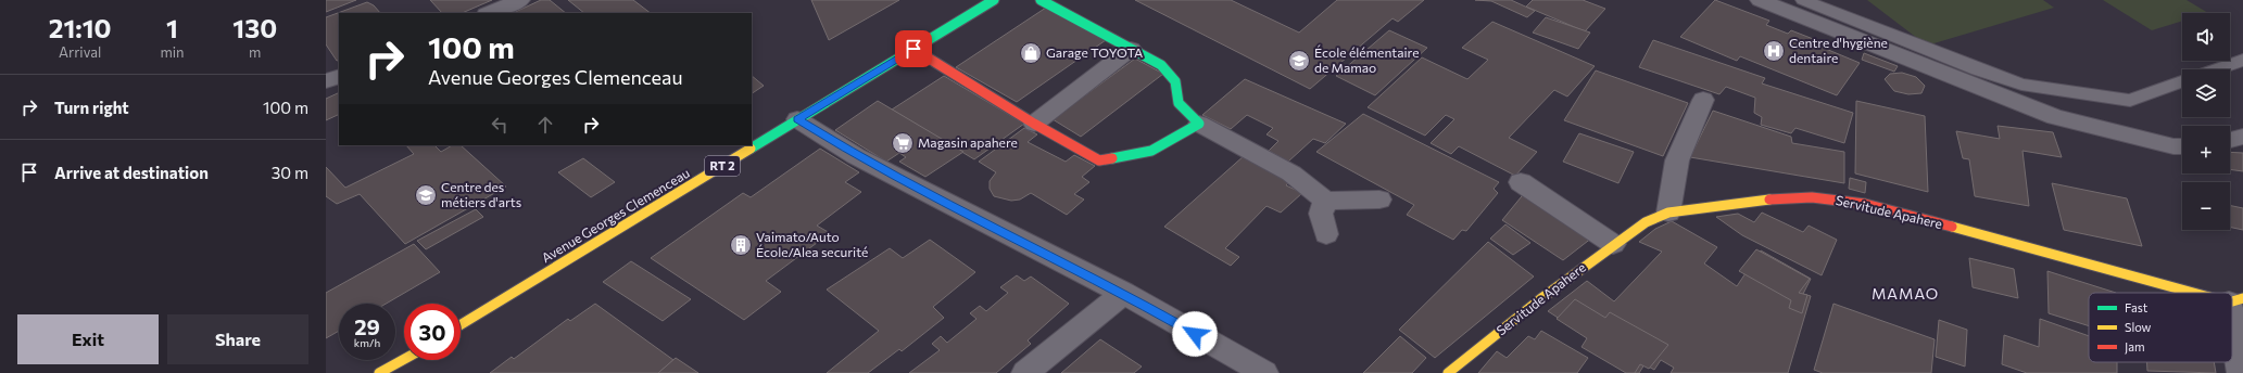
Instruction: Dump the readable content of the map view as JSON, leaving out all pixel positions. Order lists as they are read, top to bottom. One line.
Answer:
{"streets":{"street":["RT 2","Servitude Apahere","Avenue Georges Clemenceau"]},"districts":["MAMAO"],"places":{"hospital":["Centre d'hygiène dentaire"],"shop":["Garage TOYOTA"],"school or university":["École élémentaire de Mamao","Centre des métiers d'arts"],"supermarket":["Magasin apahere"],"building":["Vaimato/Auto École/Alea securité"]},"legend":["Fast","Slow","Jam"],"page":{"eta":["21:10","Arrival","1","min","130","m"],"map_buttons":["+","−"],"turn":["100 m","Avenue Georges Clemenceau"],"list":[{"name":"Turn right","value":"100 m"},{"name":"Arrive at destination","value":"30 m"}],"speed":"29 km/h","limit":"30","buttons":["Exit","Share"]}}
